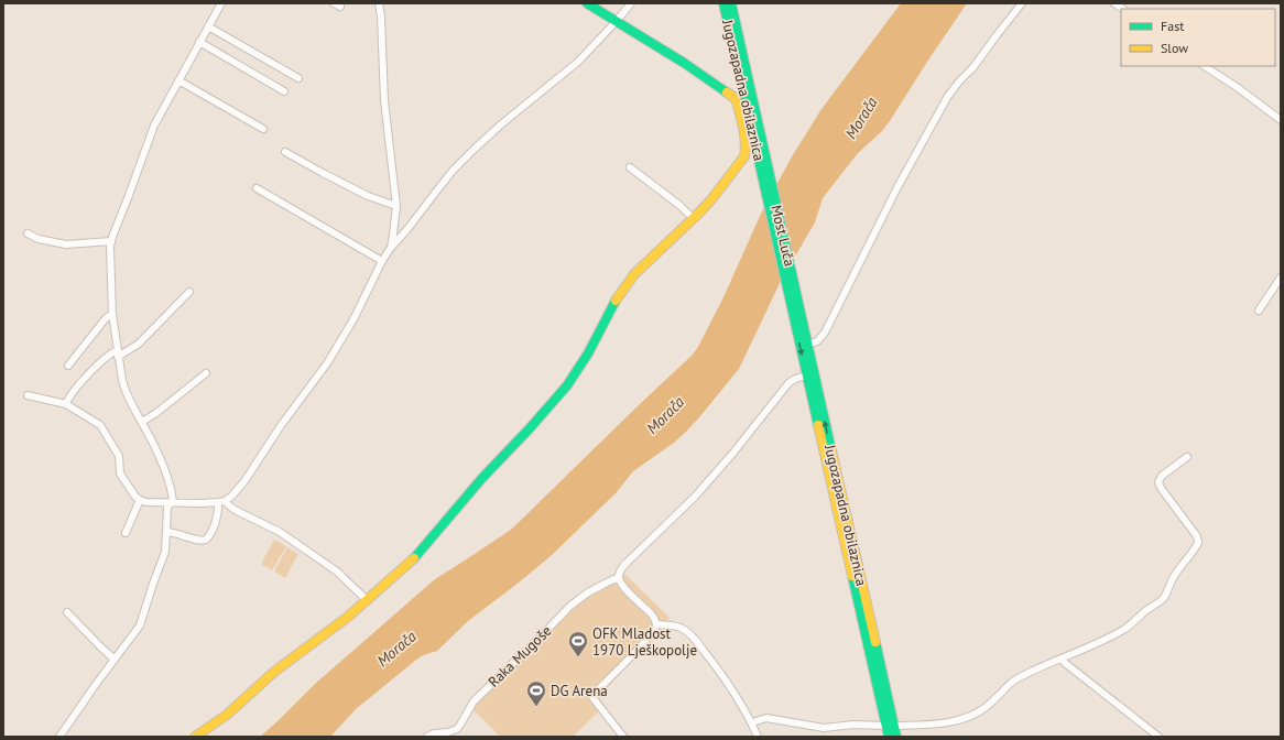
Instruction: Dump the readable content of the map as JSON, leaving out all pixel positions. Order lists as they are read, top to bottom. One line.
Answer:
{"streets":{"main road":["Jugozapadna obilaznica","Most Luča"],"street":["Raka Mugoše"]},"crossings":[["Jugozapadna obilaznica","Most Luča"]],"water":["Morača"],"places":{"sports":["OFK Mladost 1970 Lješkopolje","DG Arena"]},"legend":["Fast","Slow"]}
